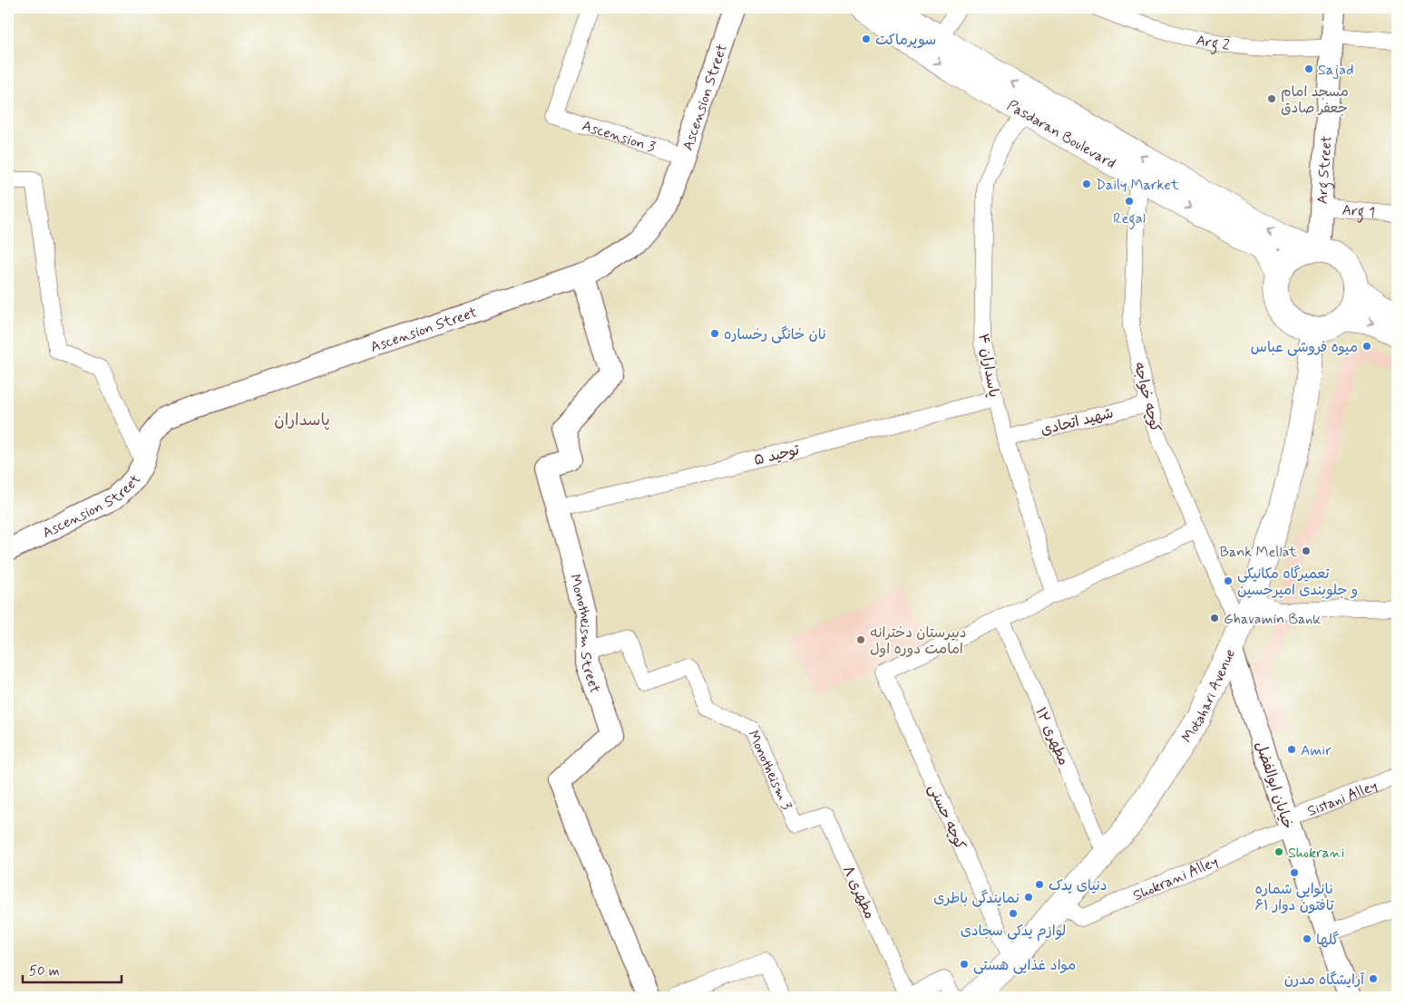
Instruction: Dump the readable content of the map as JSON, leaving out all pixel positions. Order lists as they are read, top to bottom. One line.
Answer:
{"streets":{"main road":["Pasdaran Boulevard","Motahari Avenue"],"street":["Arg 2","Ascension Street","Ascension 3","Arg Street","Arg 1","پاسداران ۴","کوچه خواجه","شهید اتحادی","توحید ۵","Monotheism Street","مطهری ۱۲","Monotheism 3","خیابان ابوالفضل","Sistani Alley","کوچه حسنی","Shokrani Alley","مطهری ۸"]},"crossings":[["Arg 2","Arg Street"],["Ascension Street","Ascension 3"],["Ascension Street","Monotheism Street"],["Pasdaran Boulevard","Arg Street"],["Pasdaran Boulevard","پاسداران ۴"],["Pasdaran Boulevard","کوچه خواجه"],["Pasdaran Boulevard","Motahari Avenue"],["Arg Street","Arg 1"],["Arg Street","Motahari Avenue"],["پاسداران ۴","شهید اتحادی"],["پاسداران ۴","توحید ۵"],["کوچه خواجه","شهید اتحادی"],["کوچه خواجه","Motahari Avenue"],["کوچه خواجه","خیابان ابوالفضل"],["توحید ۵","Monotheism Street"],["Monotheism Street","Monotheism 3"],["Motahari Avenue","مطهری ۱۲"],["Motahari Avenue","خیابان ابوالفضل"],["Motahari Avenue","کوچه حسنی"],["Motahari Avenue","Shokrani Alley"],["مطهری ۱۲","کوچه حسنی"],["Monotheism 3","مطهری ۸"],["خیابان ابوالفضل","Sistani Alley"],["خیابان ابوالفضل","Shokrani Alley"],["Sistani Alley","Shokrani Alley"]],"districts":["پاسداران"],"places":["سوپرماکت","Sajad","مسجد امام جعفر صادق","Daily Market","Regal","نان خانگی رخساره","میوه فروشی عباس","Bank Mellat","تعمیرگاه مکانیکی و جلوبندی امیرحسین","Ghavamin Bank","دبیرستان دخترانه امامت دوره اول","Amir","Shokrani","نانوایی شماره ۶۱ تافتون دوار","دنیای یدک","نمایندگی باطری","لوازم یدکی سجادی","گلها","مواد غذایی هستی","آرایشگاه مدرن"],"scale_bar":"50 m"}
